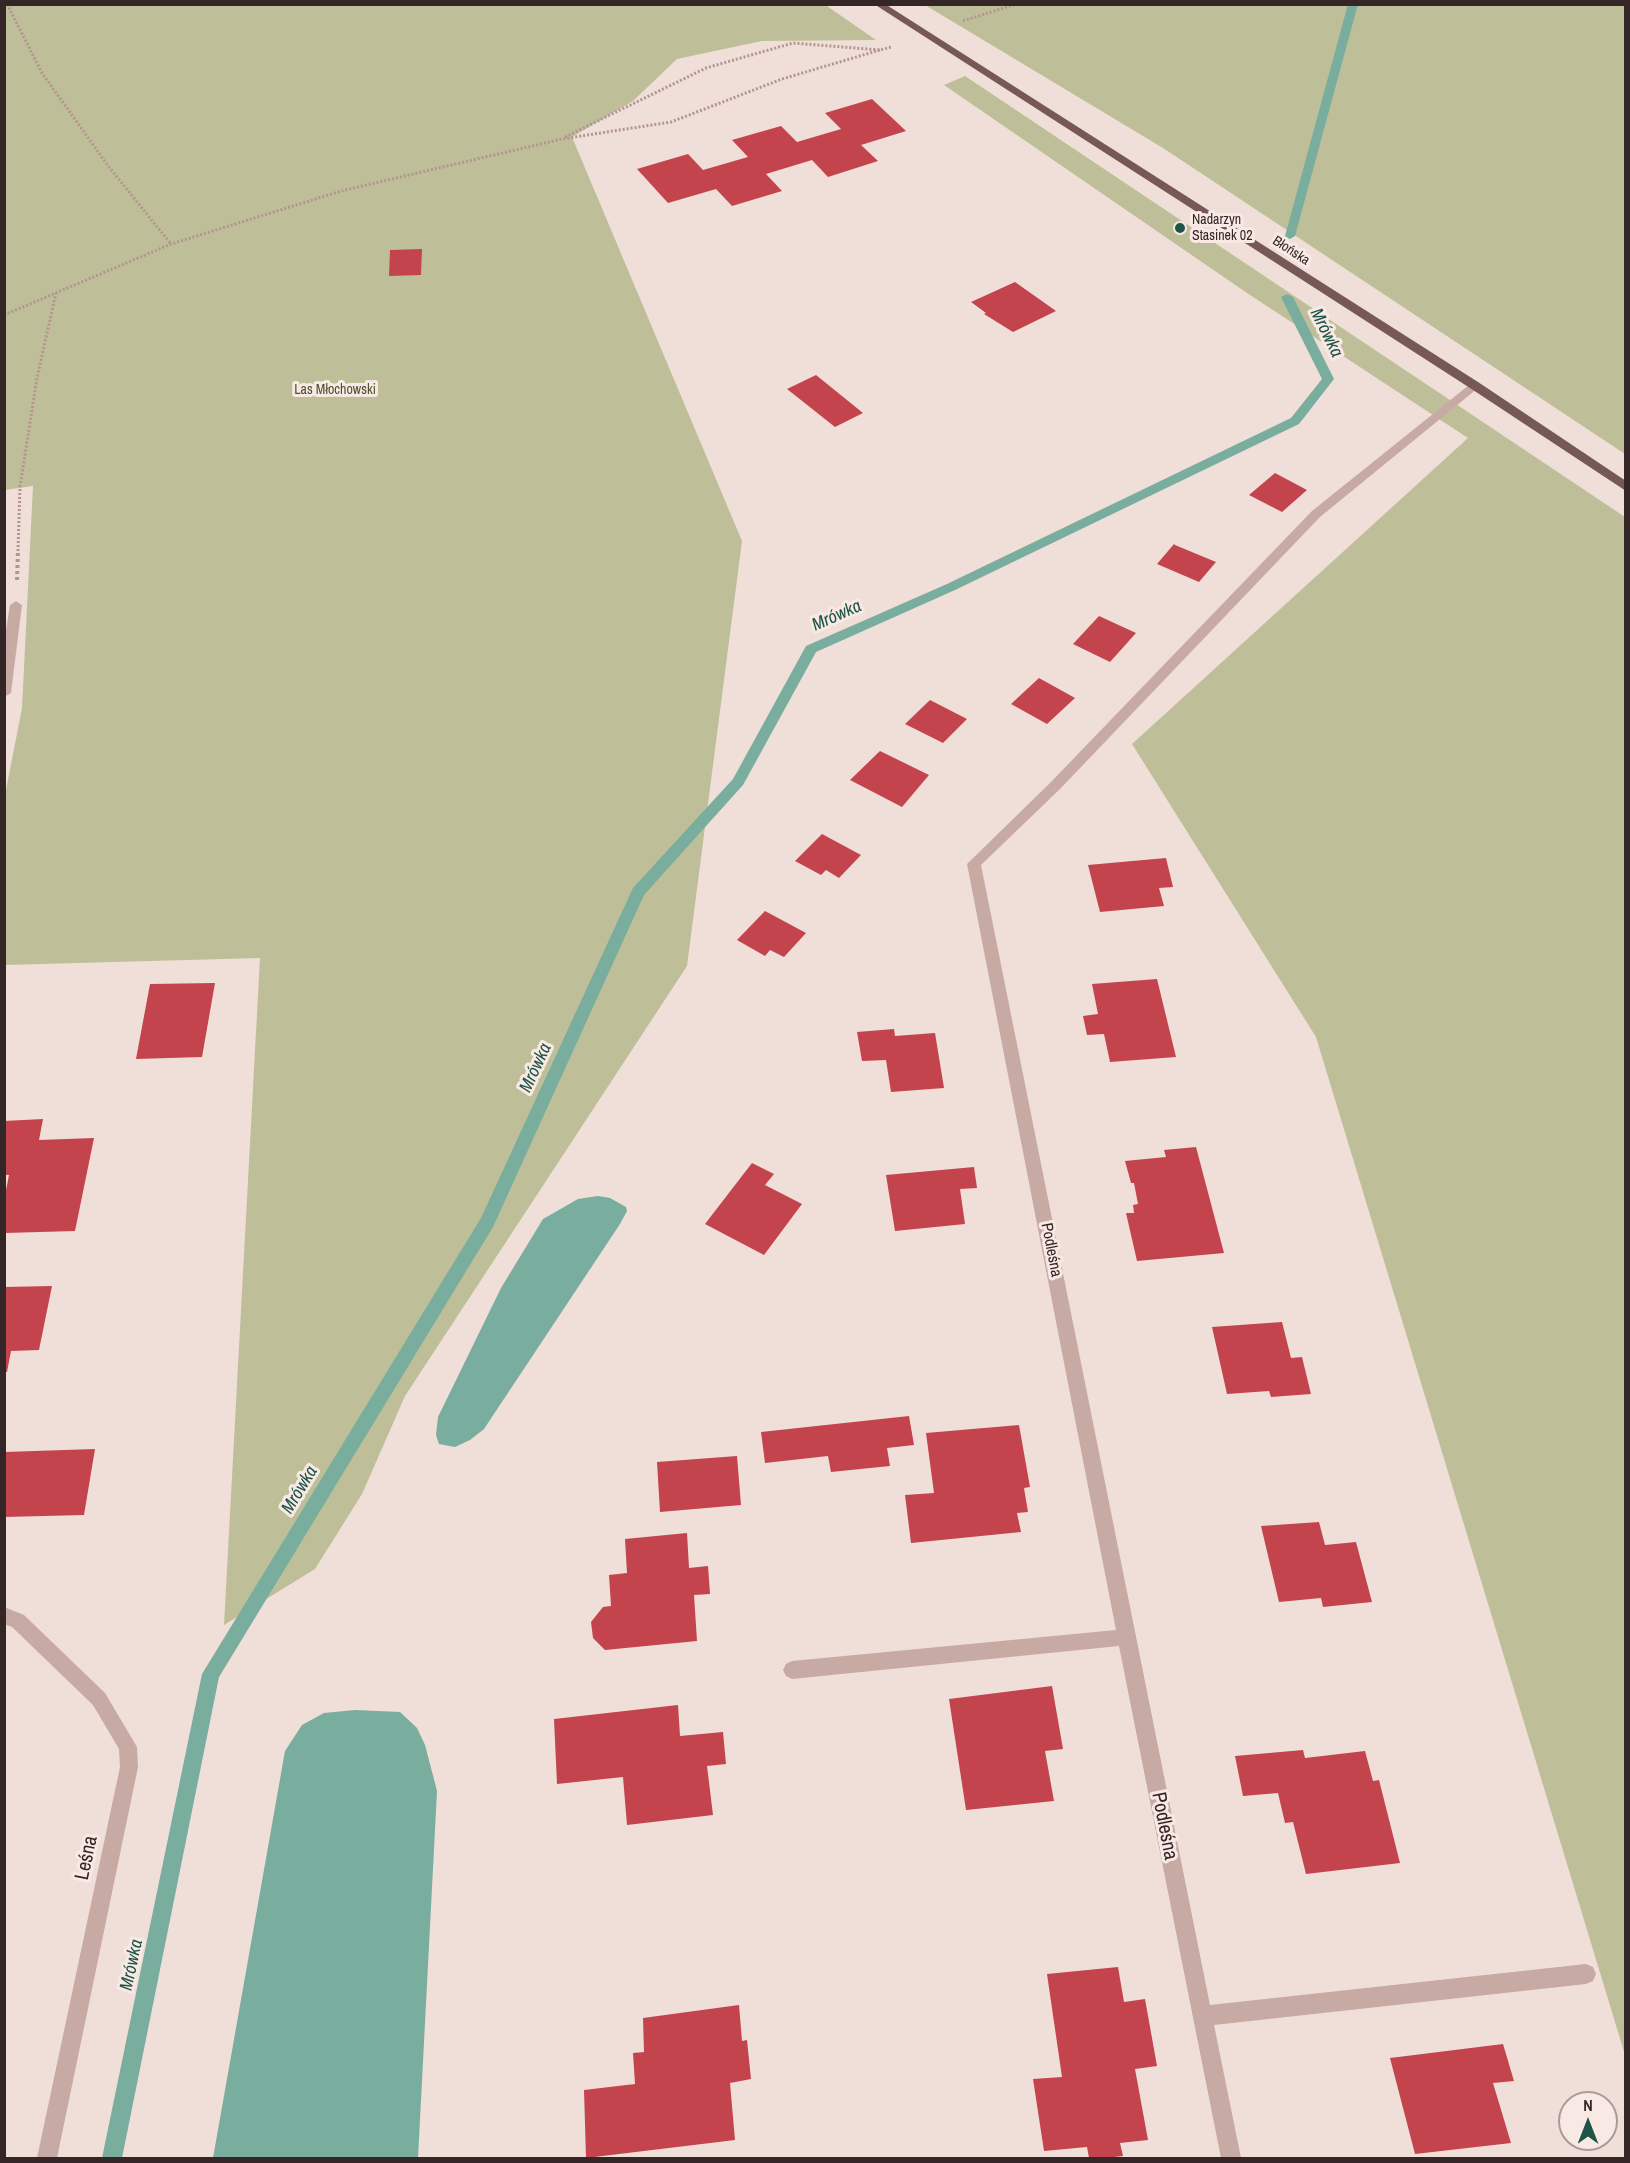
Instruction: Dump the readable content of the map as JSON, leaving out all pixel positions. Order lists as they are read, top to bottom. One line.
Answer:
{"streets":{"main road":["Błońska"],"street":["Podleśna","Leśna"]},"crossings":[["Błońska","Podleśna"]],"water":["Mrówka"],"parks":["Las Młochowski"],"places":["Nadarzyn Stasinek 02"],"north":"top"}
